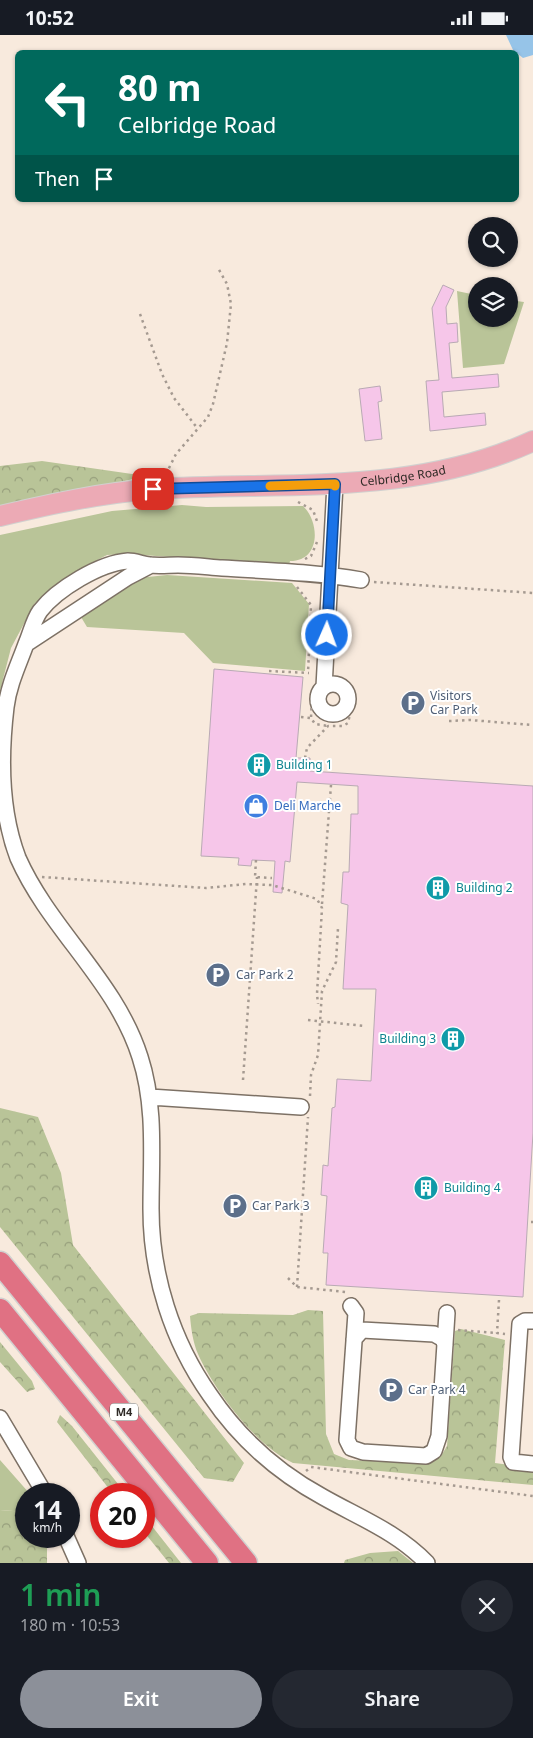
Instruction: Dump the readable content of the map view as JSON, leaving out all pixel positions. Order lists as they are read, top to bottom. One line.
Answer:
{"streets":{"highway":["M4"],"main road":["Celbridge Road"]},"places":{"parking":["Visitors Car Park","Car Park 2","Car Park 3","Car Park 4"],"building":["Building 1","Building 2","Building 3","Building 4"],"shop":["Deli Marche"]},"page":{"status":"10:52","turn":["80 m","Celbridge Road"],"then":"Then","speed":"14 km/h","limit":"20","heading":["1 min","180 m · 10:53"],"buttons":["Exit","Share"]}}
